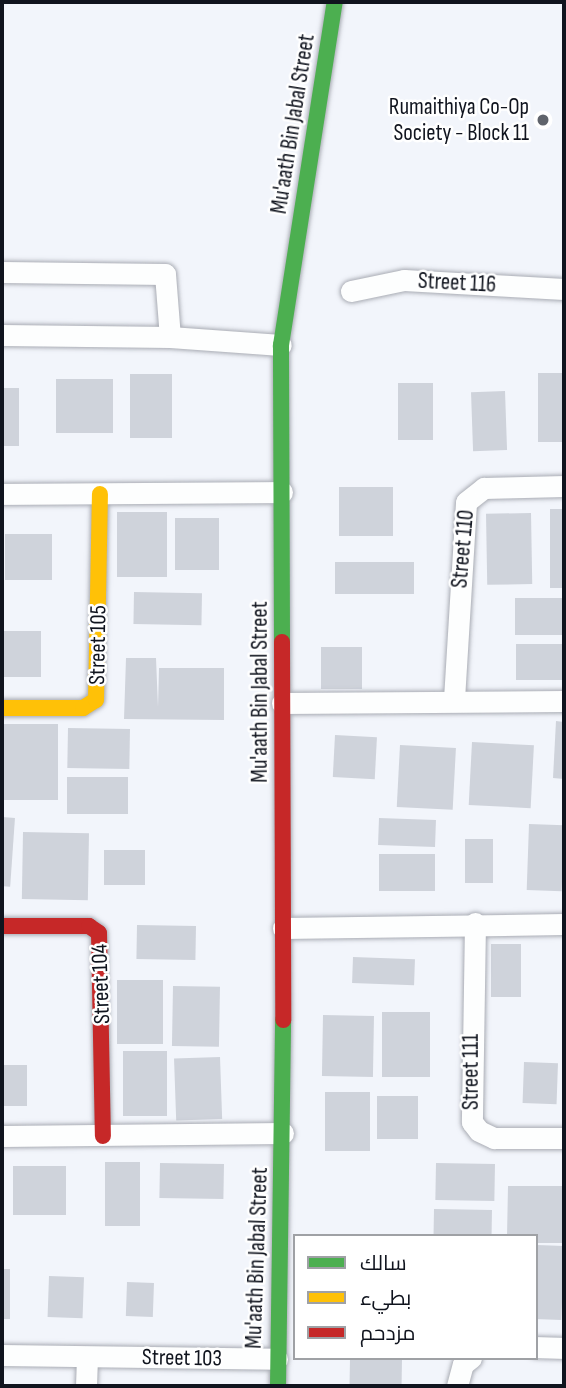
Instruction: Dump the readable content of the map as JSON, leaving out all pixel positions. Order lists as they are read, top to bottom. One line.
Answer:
{"streets":{"street":["Mu'aath Bin Jabal Street","Street 116","Street 110","Street 105","Street 104","Street 111","Street 103"]},"crossings":[["Mu'aath Bin Jabal Street","Street 103"]],"places":["Rumaithiya Co-Op Society - Block 11"],"legend":["سالك","بطيء","مزدحم"]}
